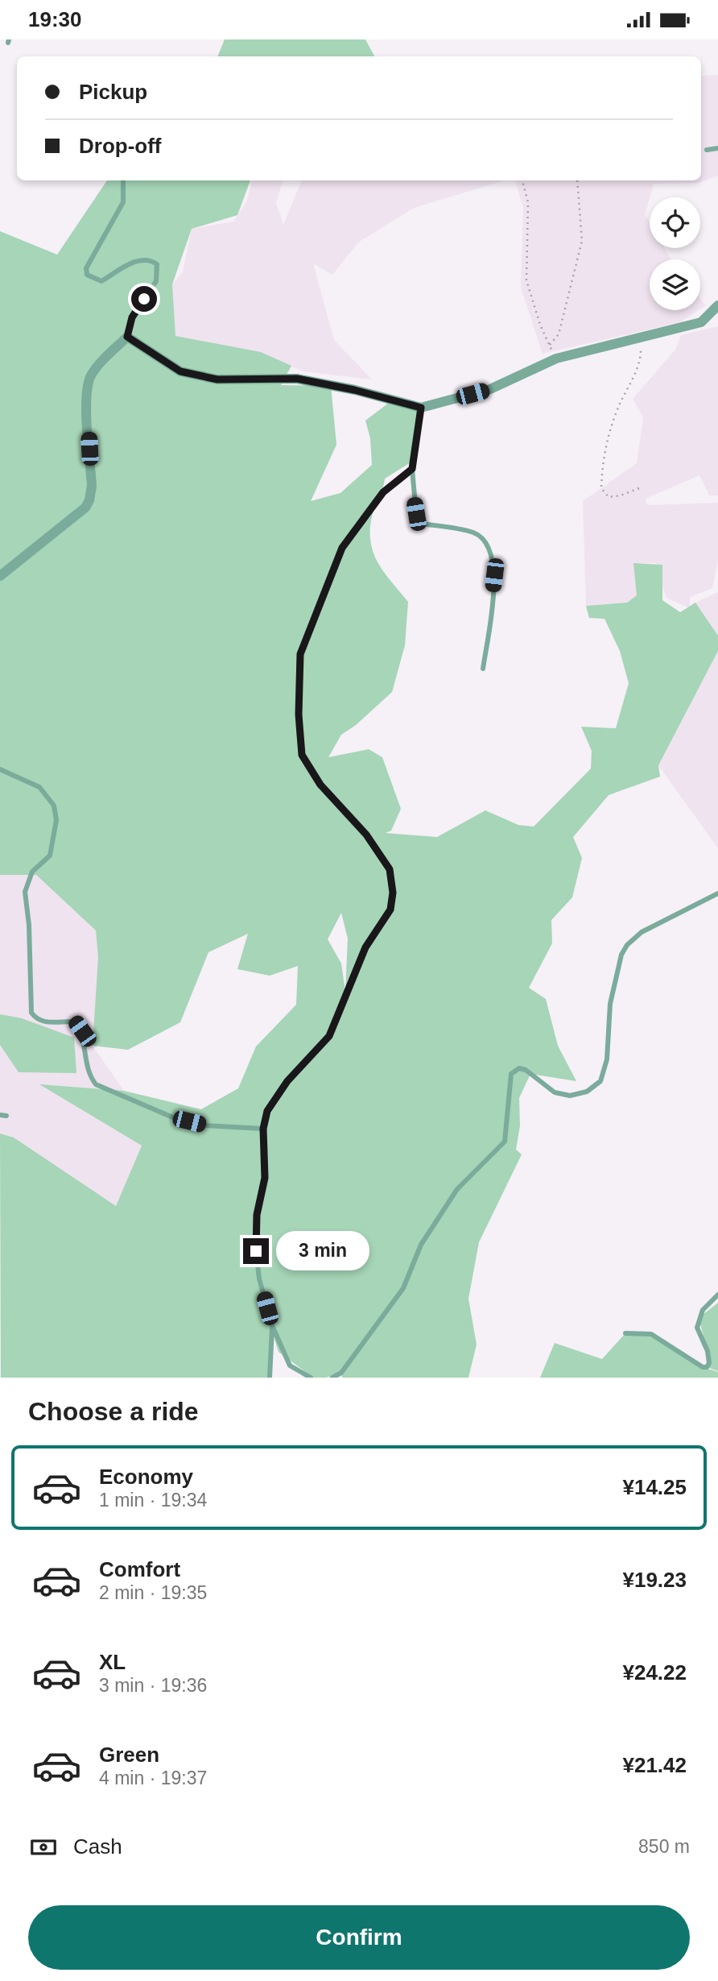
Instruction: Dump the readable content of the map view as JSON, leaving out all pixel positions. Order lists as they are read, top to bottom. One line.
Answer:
{"page":{"status":"19:30","banner":["Pickup","Drop-off"],"bubble":"3 min","heading":"Choose a ride","list":[{"name":"Economy","note":"1 min · 19:34","value":"¥14.25"},{"name":"Comfort","note":"2 min · 19:35","value":"¥19.23"},{"name":"XL","note":"3 min · 19:36","value":"¥24.22"},{"name":"Green","note":"4 min · 19:37","value":"¥21.42"}],"pay":["Cash","850 m"],"buttons":"Confirm"}}
